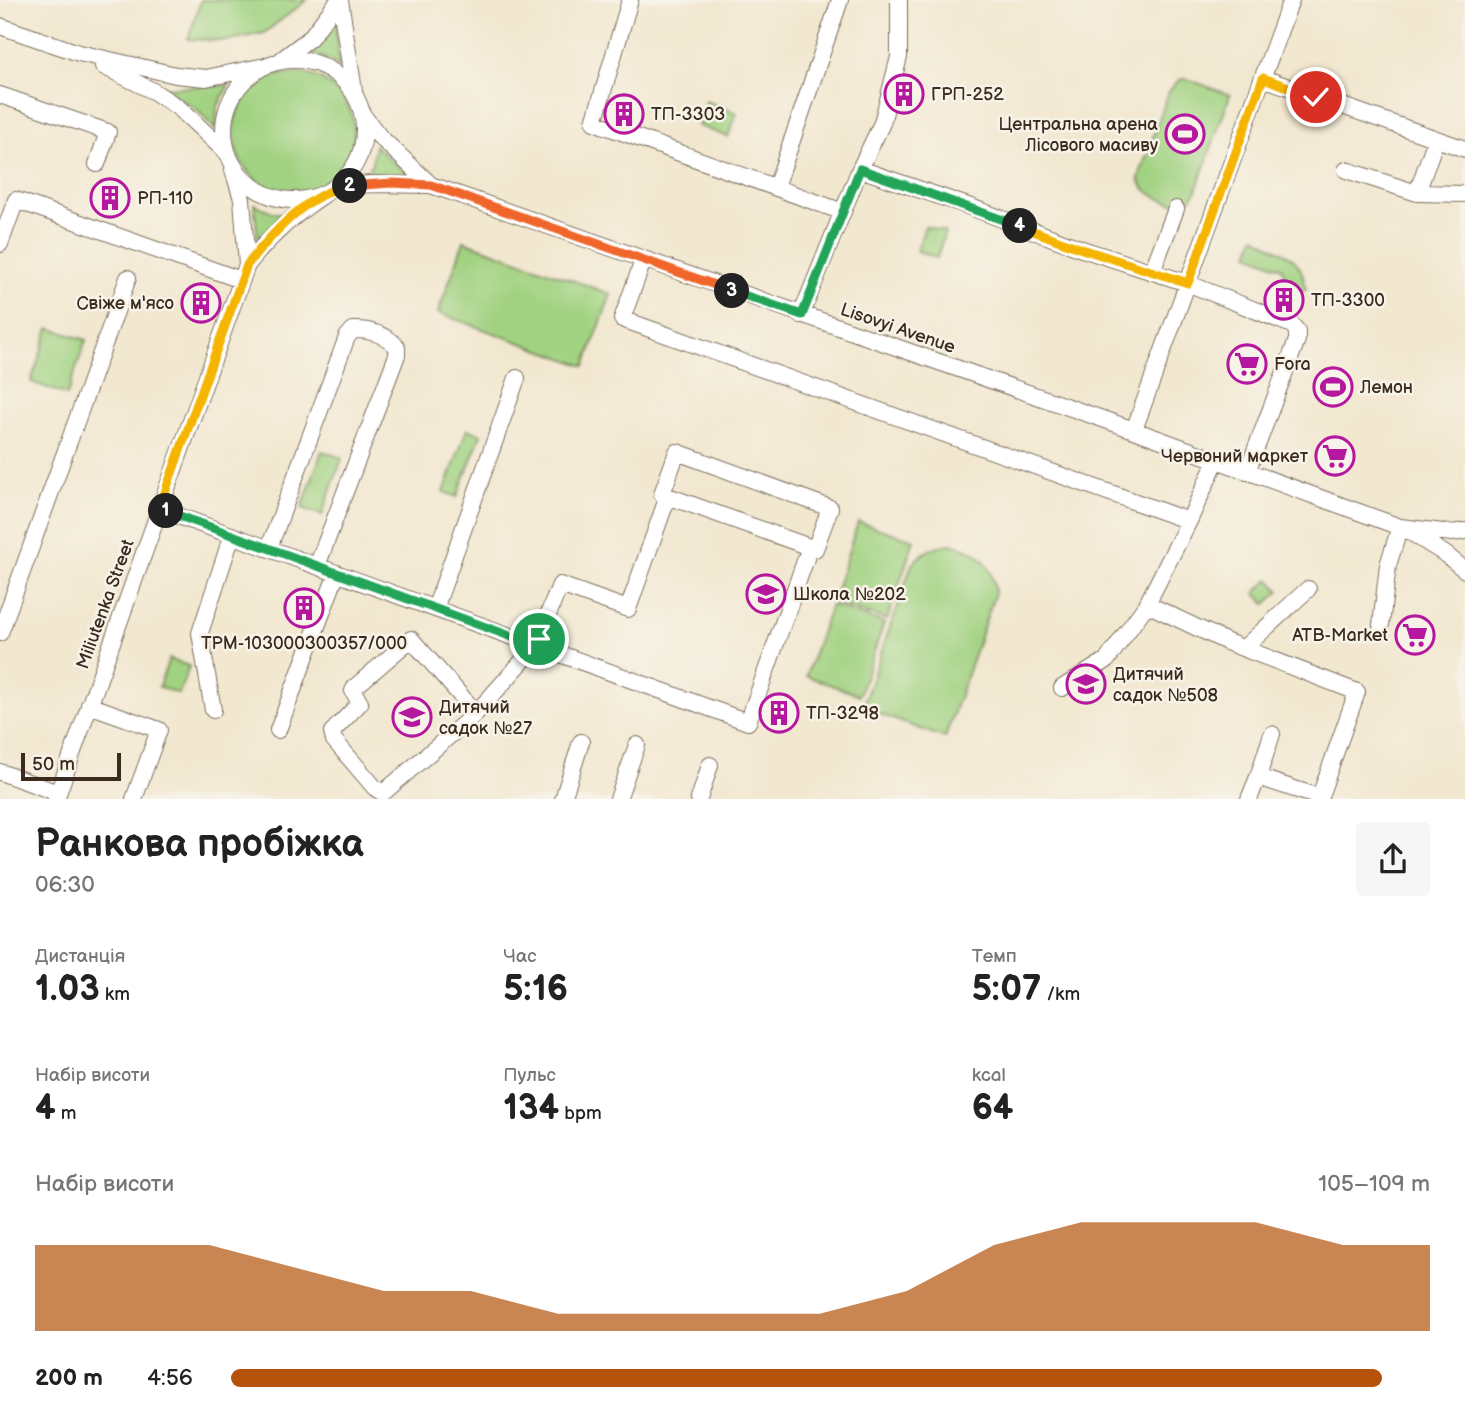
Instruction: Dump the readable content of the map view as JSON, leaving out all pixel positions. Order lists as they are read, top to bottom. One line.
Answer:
{"streets":{"street":["Lisovyi Avenue","Miliutenka Street"]},"crossings":[["Lisovyi Avenue","Miliutenka Street"]],"places":{"building":["ГРП-252","ТП-3303","РП-110","ТП-3300","Свіже м'ясо","ТРМ-103000300357/000","ТП-3298"],"sports":["Центральна арена Лісового масиву","Лемон"],"supermarket":["Fora","Червоний маркет","ATB-Market"],"school or university":["Школа №202","Дитячий садок №508","Дитячий садок №27"]},"scale_bar":"50 m","page":{"pins":["2","4","3","1"],"scale":"50 m","heading":["Ранкова пробіжка","06:30"],"stats":[["Дистанція","1.03 km"],["Час","5:16"],["Темп","5:07 /km"],["Набір висоти","4 m"],["Пульс","134 bpm"],["kcal","64"]],"chart":["Набір висоти","105–109 m"],"list":[{"name":"200 m","note":"4:56"}]}}
